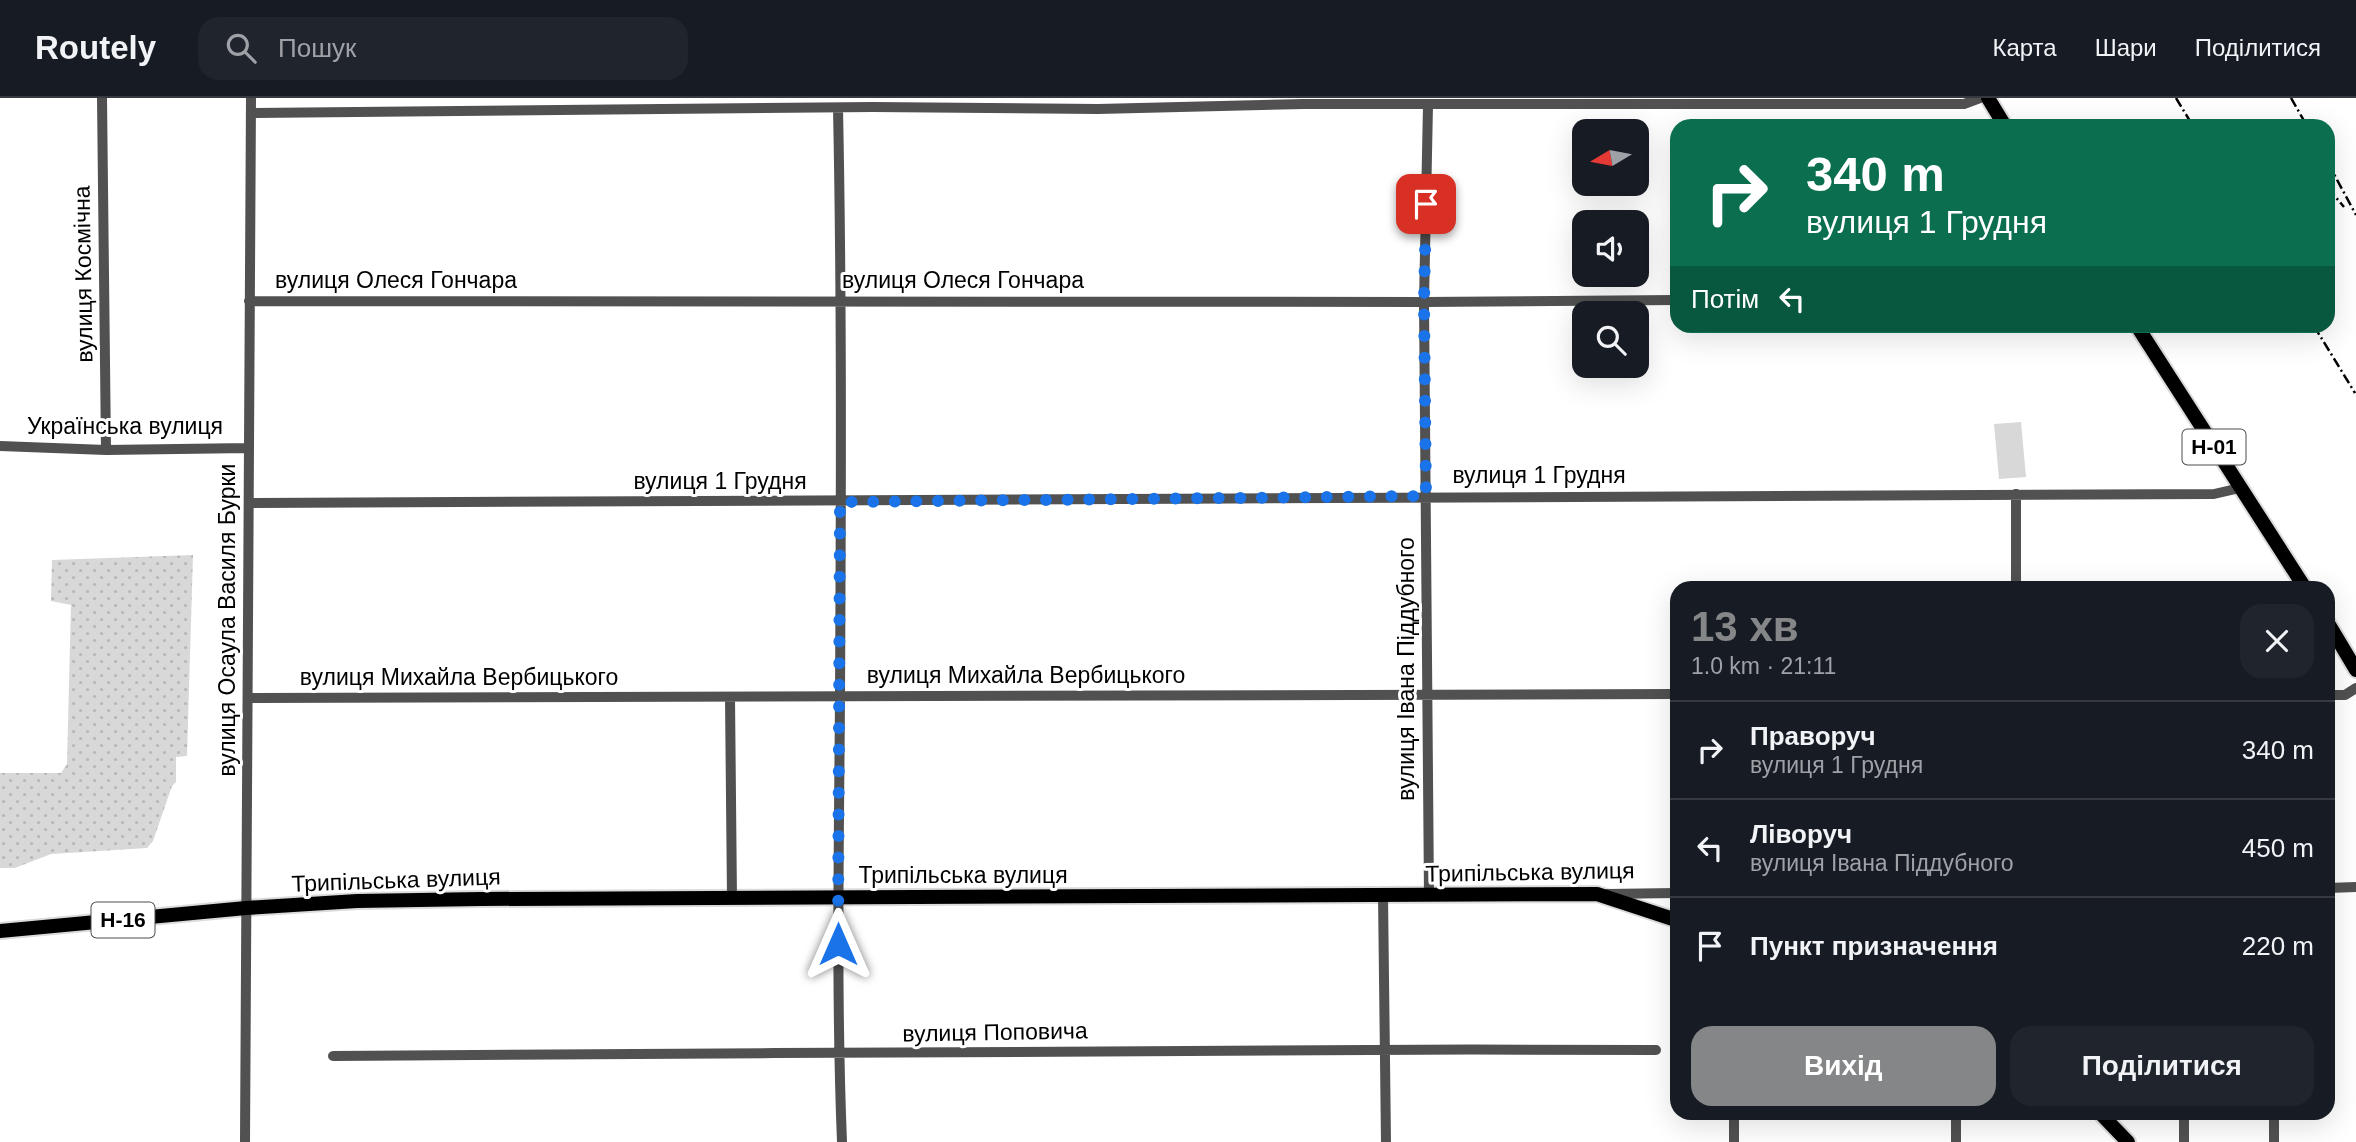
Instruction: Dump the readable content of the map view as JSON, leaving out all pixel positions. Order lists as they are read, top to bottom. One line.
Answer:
{"streets":{"main road":["Н-01","Трипільська вулиця","Н-16"],"street":["вулиця Космічна","вулиця Олеся Гончара","Українська вулиця","вулиця 1 Грудня","вулиця Осаула Василя Бурки","вулиця Івана Піддубного","вулиця Михайла Вербицького","вулиця Поповича"]},"crossings":[["вулиця Космічна","Українська вулиця"],["вулиця Олеся Гончара","вулиця Осаула Василя Бурки"],["вулиця Олеся Гончара","вулиця Івана Піддубного"],["Українська вулиця","вулиця Осаула Василя Бурки"],["Н-01","вулиця 1 Грудня"],["вулиця 1 Грудня","вулиця Осаула Василя Бурки"],["вулиця 1 Грудня","вулиця Івана Піддубного"],["вулиця Осаула Василя Бурки","вулиця Михайла Вербицького"],["вулиця Осаула Василя Бурки","Трипільська вулиця"],["вулиця Івана Піддубного","вулиця Михайла Вербицького"],["вулиця Івана Піддубного","Трипільська вулиця"]],"north":"left","page":{"header":"Routely","search":"Пошук","nav":["Карта","Шари","Поділитися"],"turn":["340 m","вулиця 1 Грудня"],"then":"Потім","heading":["13 хв","1.0 km · 21:11"],"list":[{"name":"Праворуч","note":"вулиця 1 Грудня","value":"340 m"},{"name":"Ліворуч","note":"вулиця Івана Піддубного","value":"450 m"},{"name":"Пункт призначення","value":"220 m"}],"buttons":["Вихід","Поділитися"]}}
